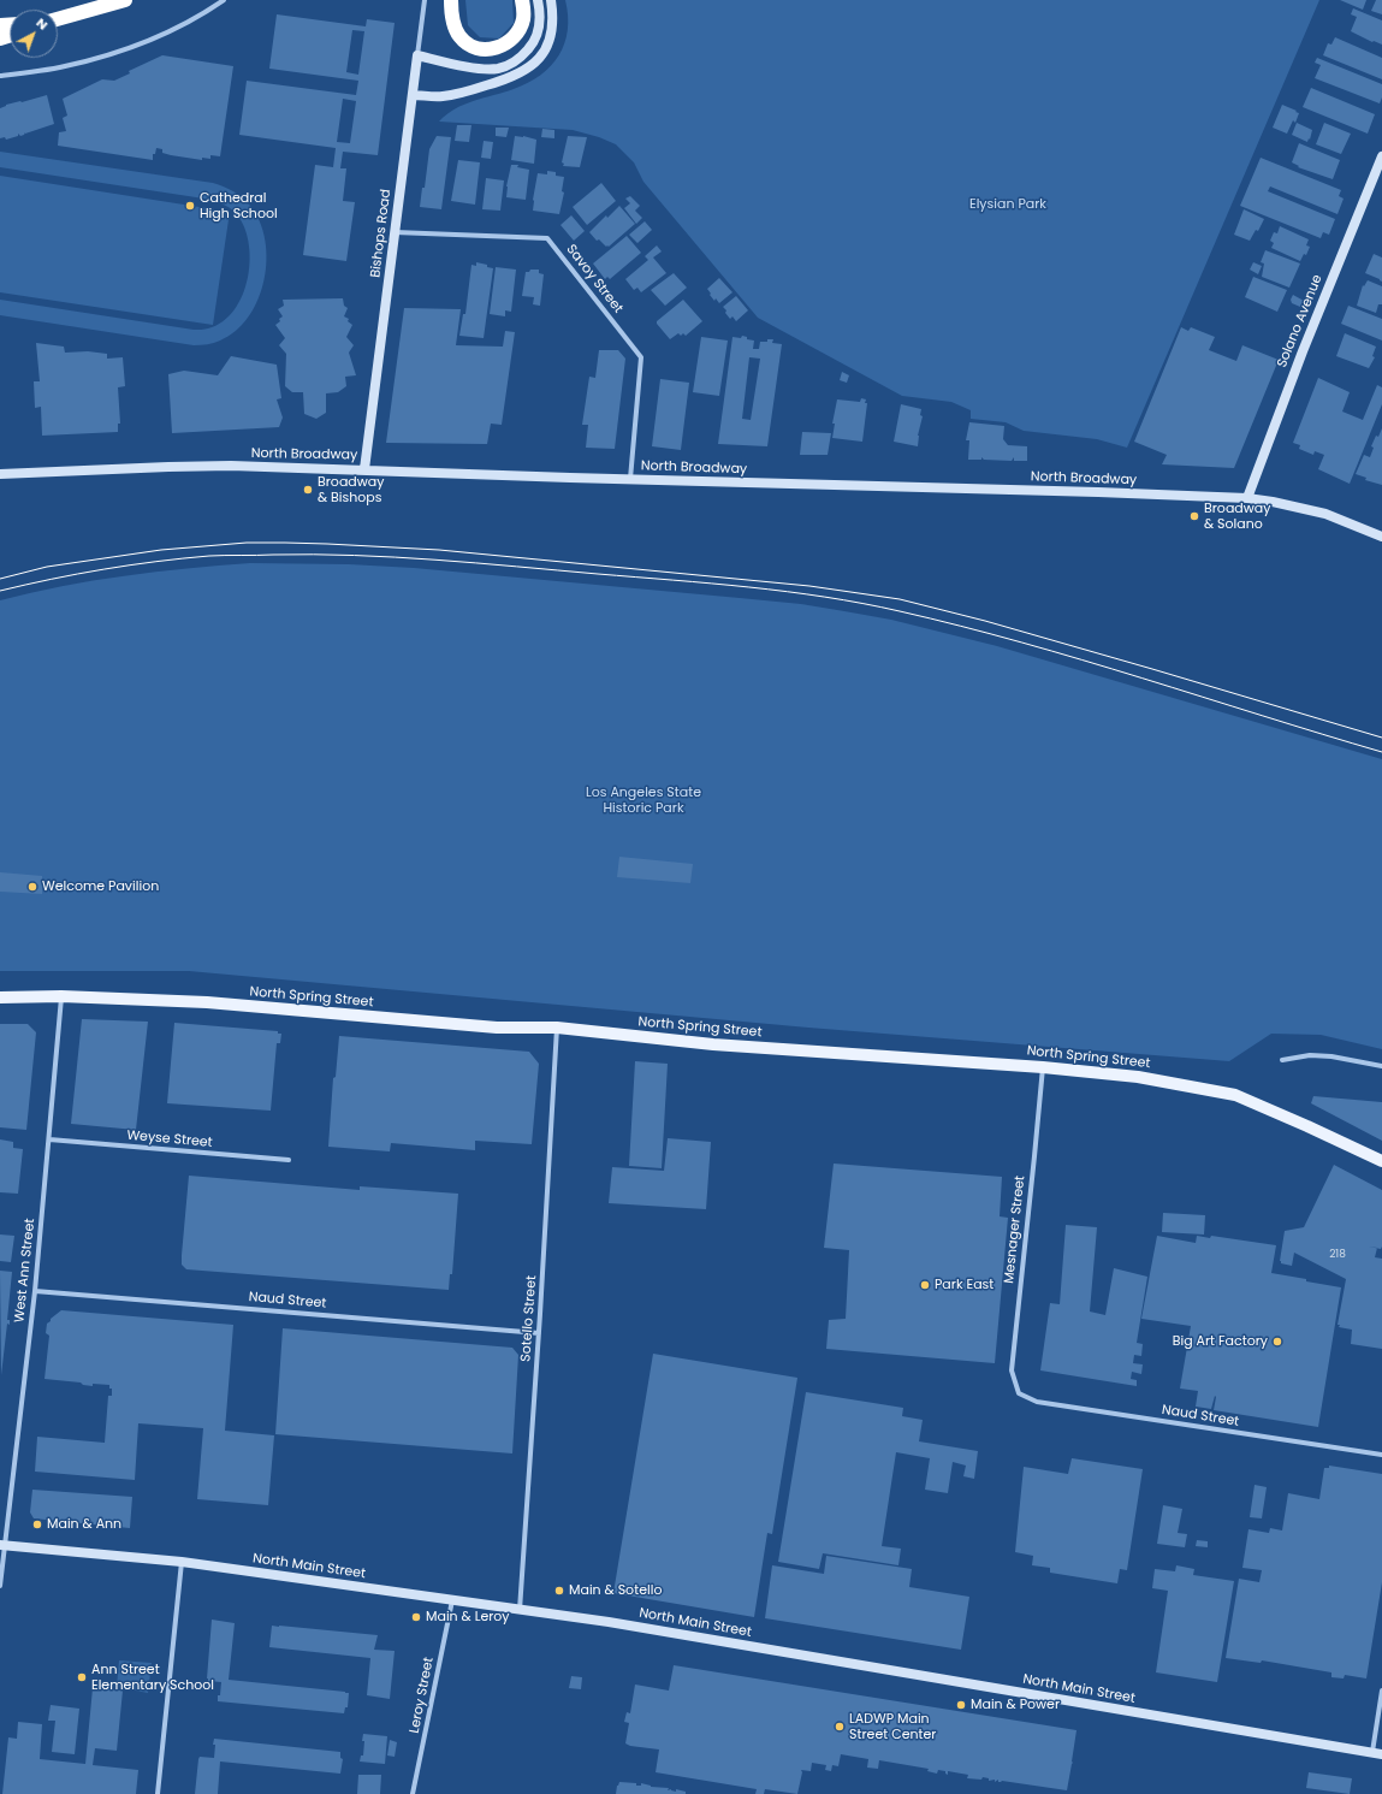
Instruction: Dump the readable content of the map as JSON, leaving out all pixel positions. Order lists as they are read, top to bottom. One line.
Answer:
{"streets":{"main road":["Bishops Road","Solano Avenue","North Broadway","North Spring Street","North Main Street"],"street":["Savoy Street","Weyse Street","Mesnager Street","West Ann Street","Naud Street","Sotello Street","Leroy Street"]},"crossings":[["Bishops Road","Savoy Street"],["Bishops Road","North Broadway"],["Savoy Street","North Broadway"],["Solano Avenue","North Broadway"],["North Spring Street","Mesnager Street"],["North Spring Street","West Ann Street"],["North Spring Street","Sotello Street"],["Weyse Street","West Ann Street"],["Mesnager Street","Naud Street"],["West Ann Street","Naud Street"],["West Ann Street","North Main Street"],["Naud Street","Sotello Street"],["Sotello Street","North Main Street"],["North Main Street","Leroy Street"]],"parks":["Elysian Park","Los Angeles State Historic Park"],"places":["Cathedral High School","Broadway & Bishops","Broadway & Solano","Welcome Pavilion","Park East","Big Art Factory","Main & Ann","Main & Sotello","Main & Leroy","Ann Street Elementary School","Main & Power","LADWP Main Street Center"],"house_numbers":["218"],"north":"top right"}
